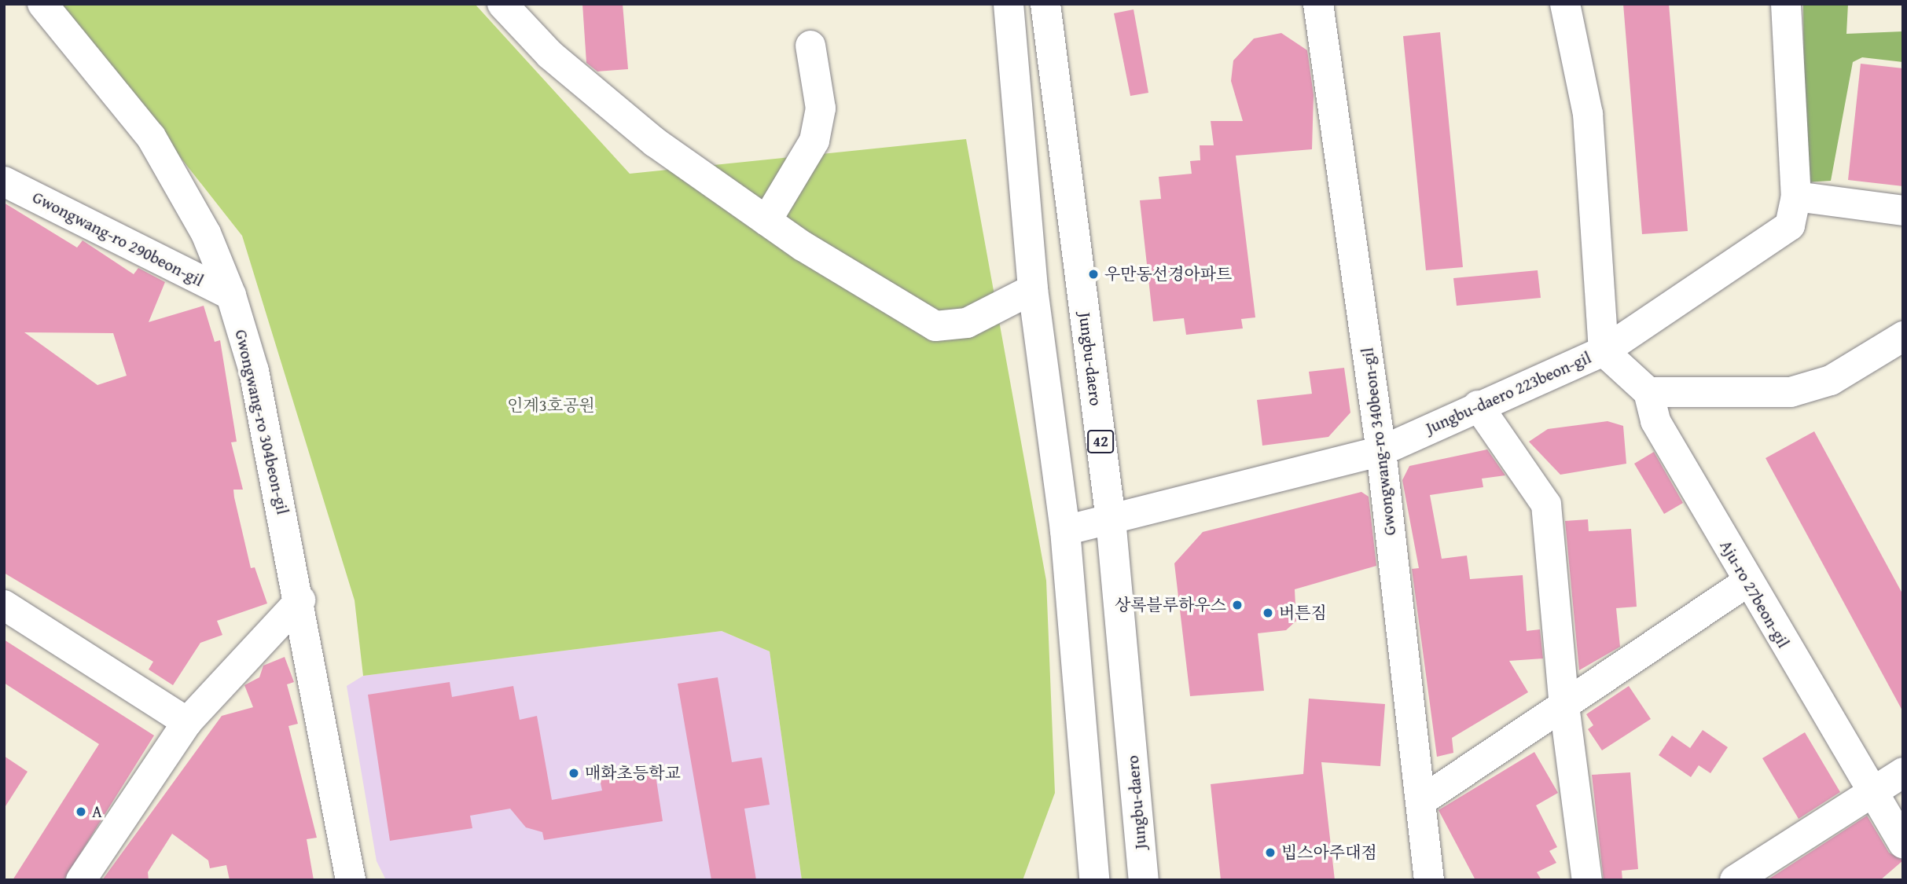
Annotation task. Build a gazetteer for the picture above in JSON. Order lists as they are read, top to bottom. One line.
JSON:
{"streets":{"street":["Gwongwang-ro 290beon-gil","Jungbu-daero","Jungbu-daero 223beon-gil","Gwongwang-ro 304beon-gil","42","Gwongwang-ro 340beon-gil","Aju-ro 27beon-gil"]},"crossings":[["Gwongwang-ro 290beon-gil","Gwongwang-ro 304beon-gil"],["Jungbu-daero","Jungbu-daero 223beon-gil"],["Jungbu-daero 223beon-gil","Gwongwang-ro 340beon-gil"]],"parks":["인계3호공원"],"places":["우만동선경아파트","상록블루하우스","버튼짐","매화초등학교","A","빕스아주대점"]}
